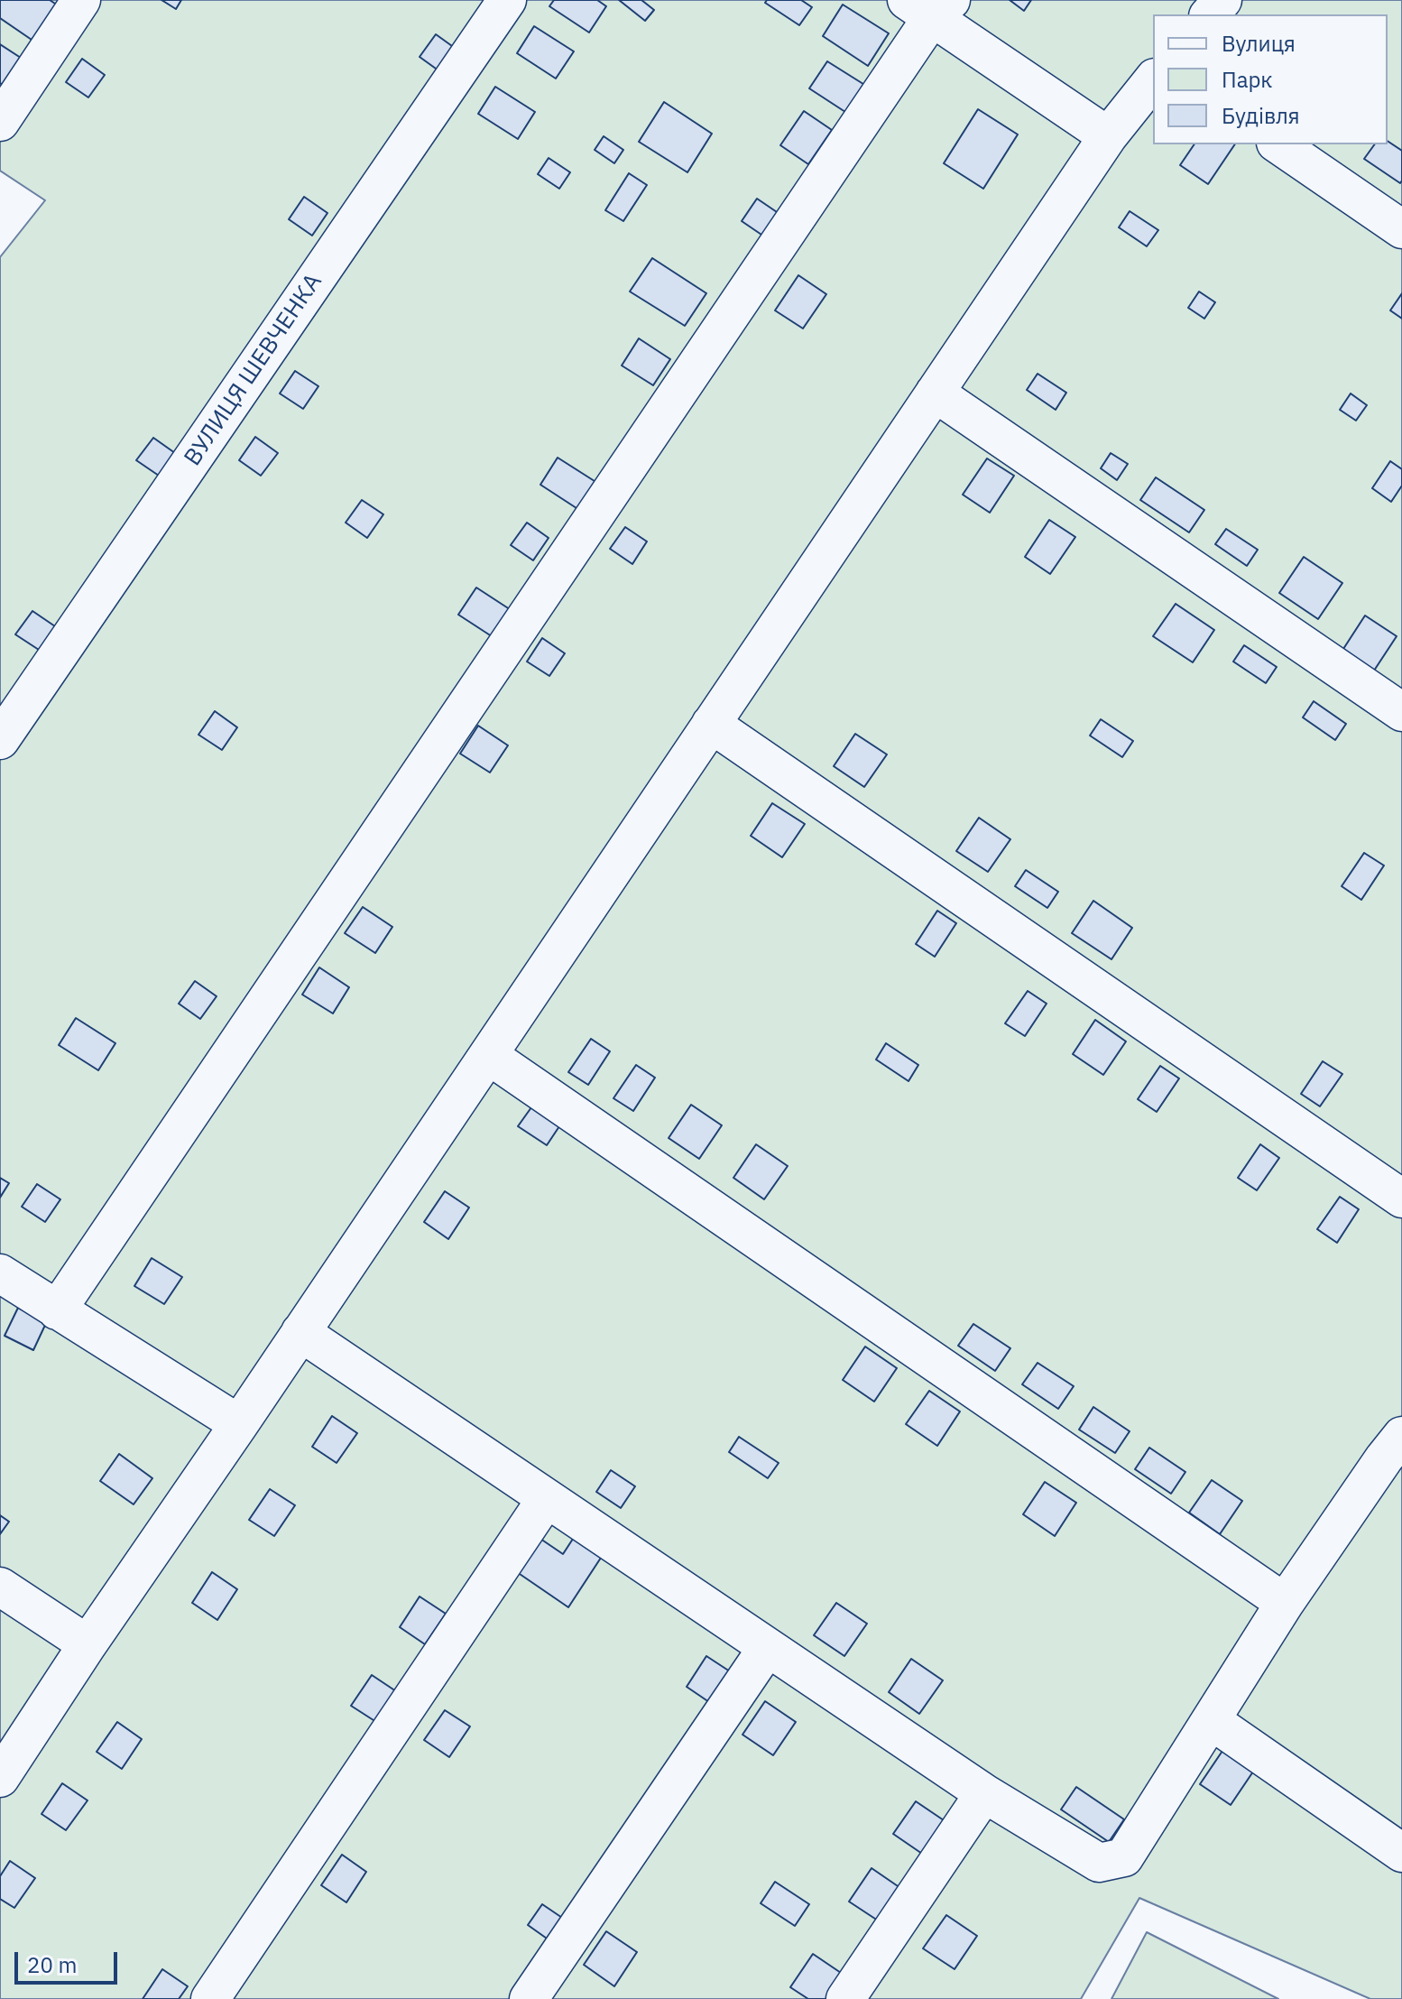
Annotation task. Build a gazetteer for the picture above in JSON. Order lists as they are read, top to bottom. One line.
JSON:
{"streets":{"street":["ВУЛИЦЯ ШЕВЧЕНКА"]},"legend":["Вулиця","Парк","Будівля"],"scale_bar":"20 m"}
